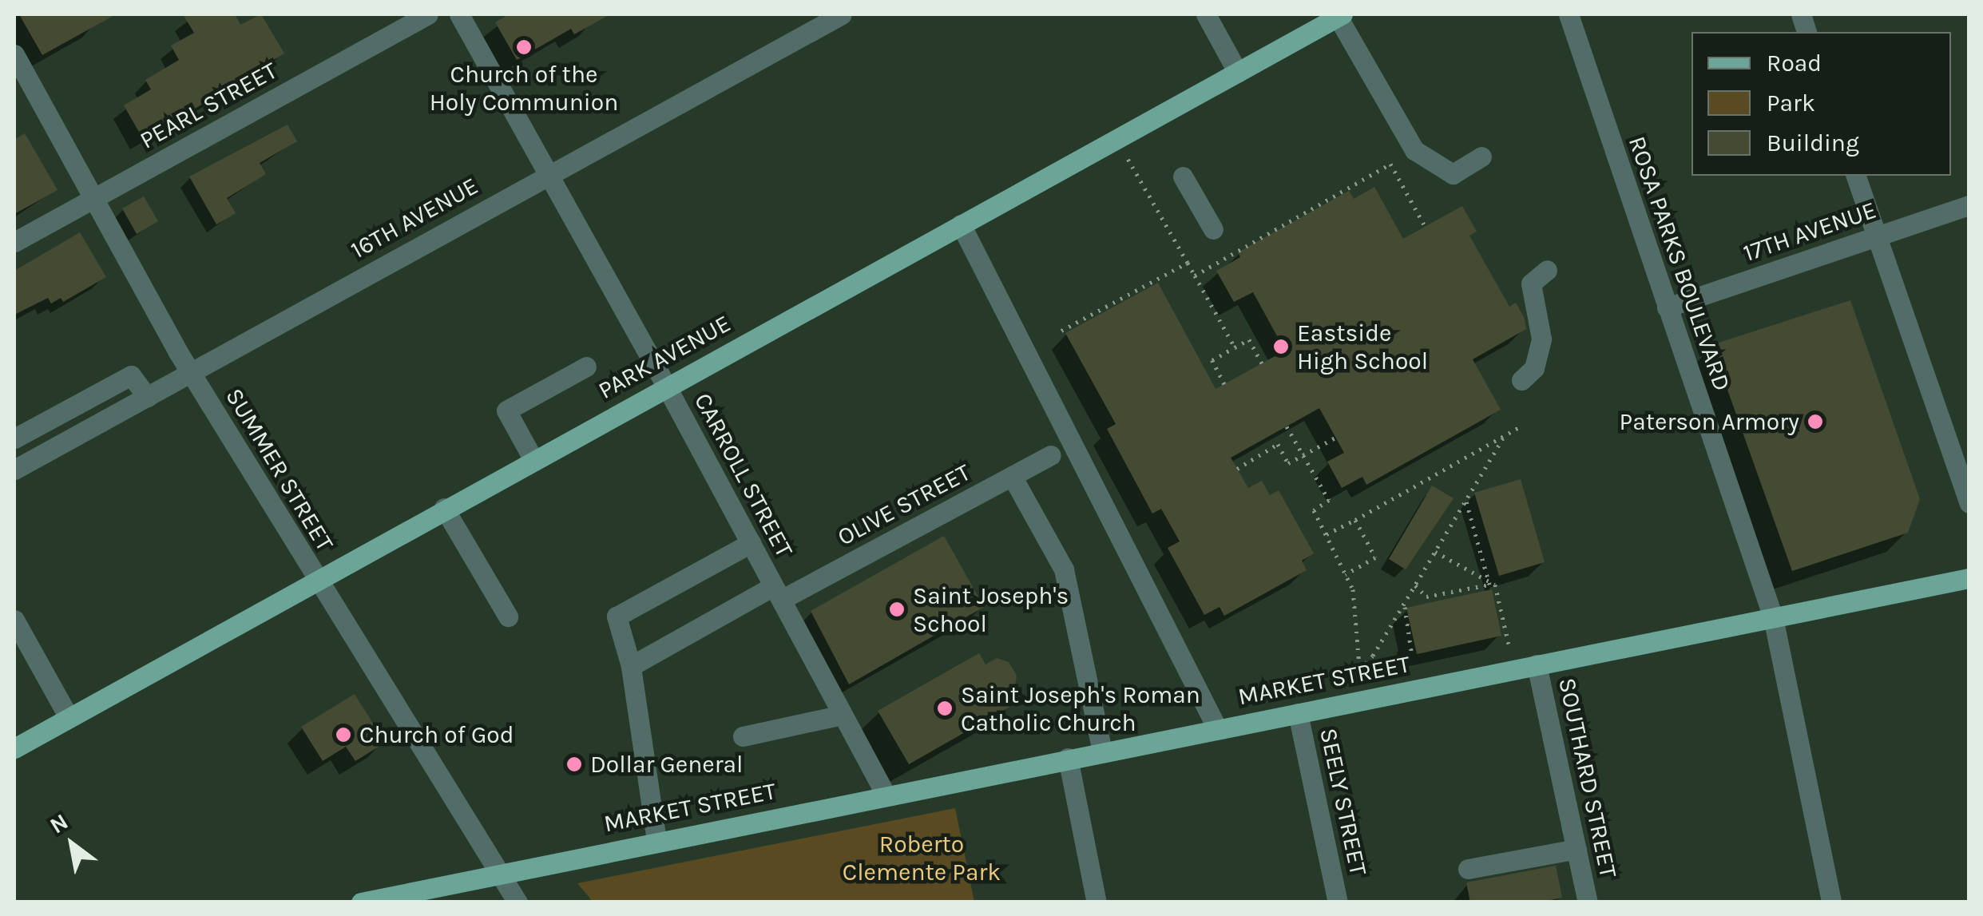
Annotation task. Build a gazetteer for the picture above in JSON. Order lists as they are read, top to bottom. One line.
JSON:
{"streets":{"main road":["PARK AVENUE","MARKET STREET"],"street":["PEARL STREET","16TH AVENUE","17TH AVENUE","ROSA PARKS BOULEVARD","SUMMER STREET","CARROLL STREET","OLIVE STREET","SOUTHARD STREET","SEELY STREET"]},"crossings":[["PEARL STREET","SUMMER STREET"],["16TH AVENUE","SUMMER STREET"],["16TH AVENUE","CARROLL STREET"],["17TH AVENUE","ROSA PARKS BOULEVARD"],["ROSA PARKS BOULEVARD","MARKET STREET"],["PARK AVENUE","SUMMER STREET"],["PARK AVENUE","CARROLL STREET"],["SUMMER STREET","MARKET STREET"],["CARROLL STREET","OLIVE STREET"],["CARROLL STREET","MARKET STREET"],["MARKET STREET","SOUTHARD STREET"],["MARKET STREET","SEELY STREET"]],"parks":["Roberto Clemente Park"],"places":["Church of the Holy Communion","Eastside High School","Paterson Armory","Saint Joseph's School","Saint Joseph's Roman Catholic Church","Church of God","Dollar General"],"legend":["Road","Park","Building"],"north":"top left"}
